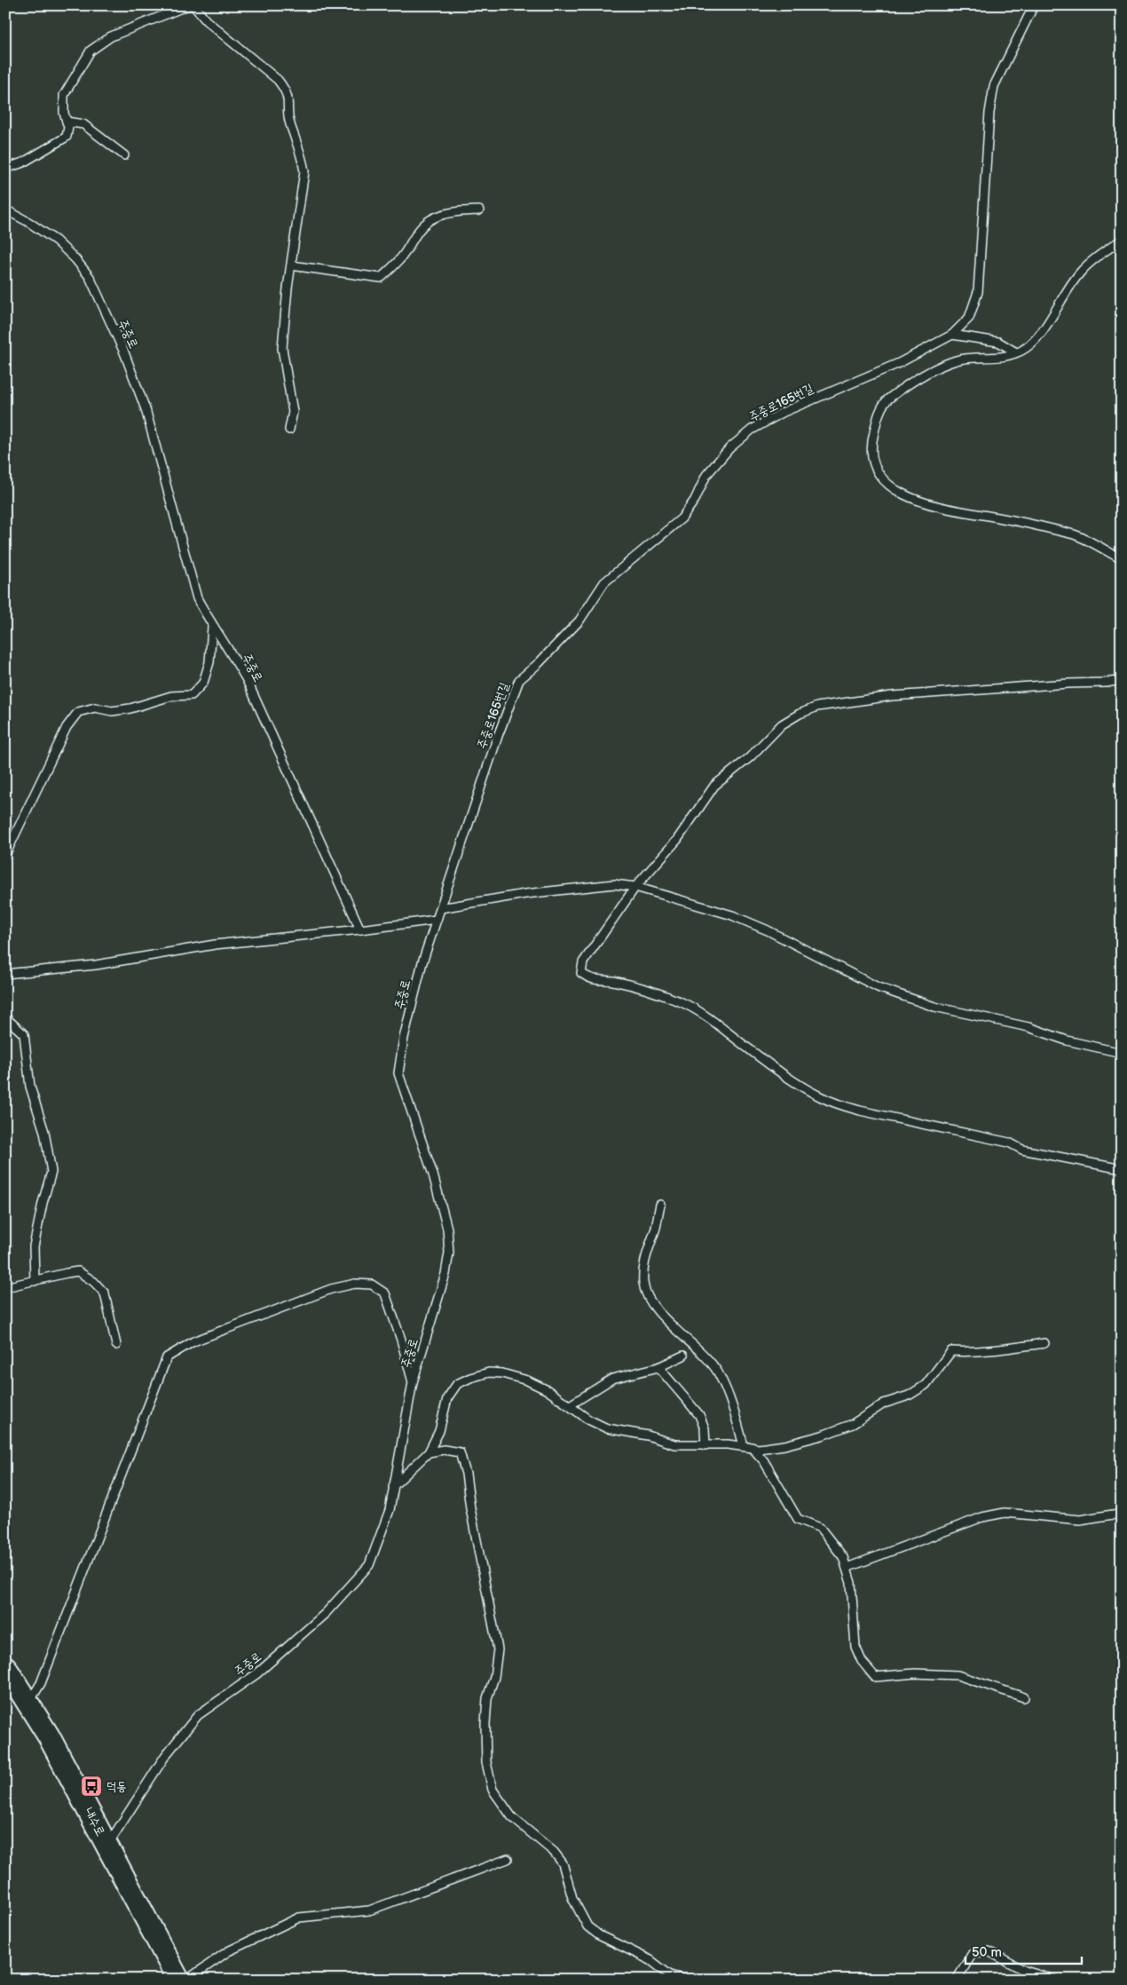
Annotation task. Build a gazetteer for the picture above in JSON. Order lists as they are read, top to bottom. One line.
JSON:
{"streets":{"street":["내수로"],"lane":["주중로","주중로165번길"]},"crossings":[["주중로","주중로165번길"],["주중로","내수로"]],"places":{"bus stop":["덕동"]},"scale_bar":"50 m"}
